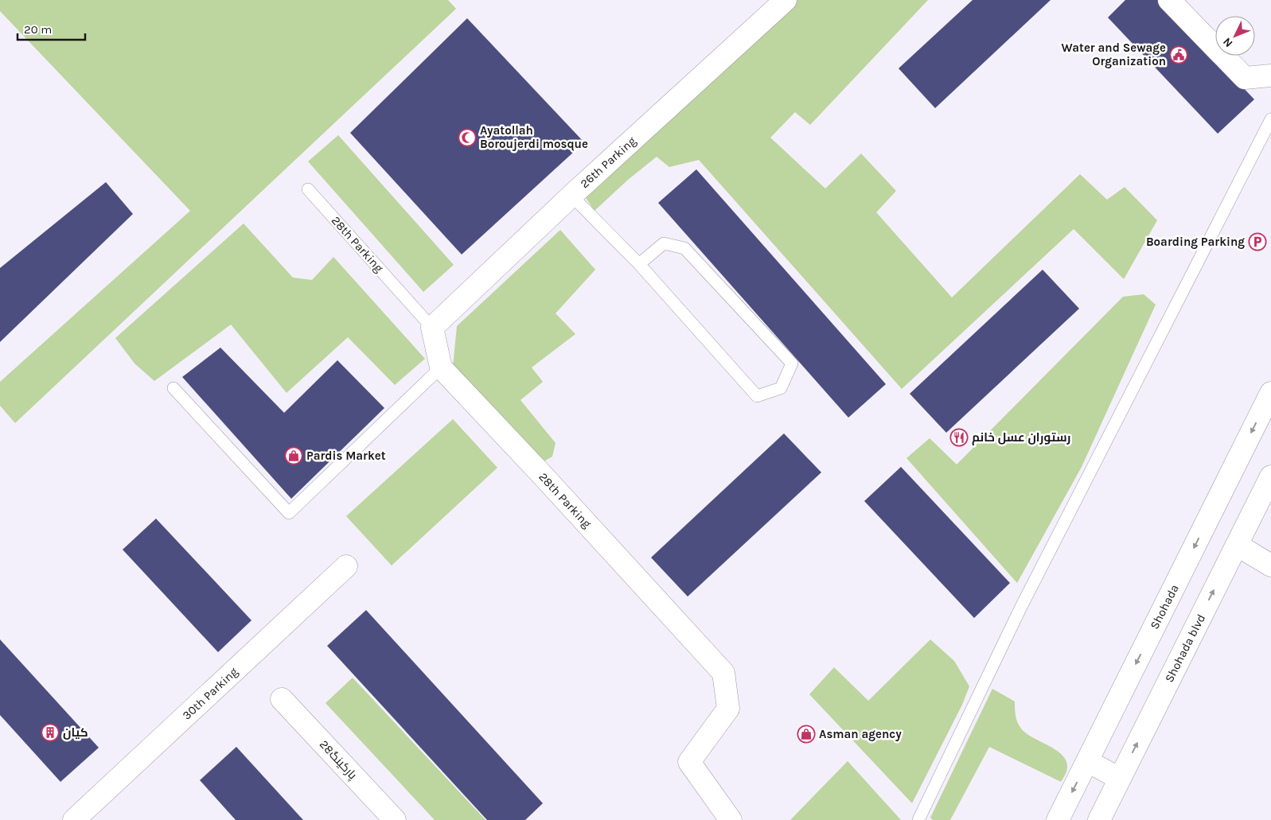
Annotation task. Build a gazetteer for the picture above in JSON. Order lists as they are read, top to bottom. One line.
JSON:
{"streets":{"street":["26th Parking","28th Parking","Shohada","Shohada blvd","30th Parking","پارکینگ28"]},"crossings":[["26th Parking","28th Parking"]],"one_way":["Shohada","Shohada blvd"],"places":{"public building":["Water and Sewage Organization"],"mosque":["Ayatollah Boroujerdi mosque"],"parking":["Boarding Parking"],"restaurant":["رستوران عسل خانم"],"shop":["Pardis Market","Asman agency"],"building":["کیان"]},"scale_bar":"20 m","north":"bottom left"}
